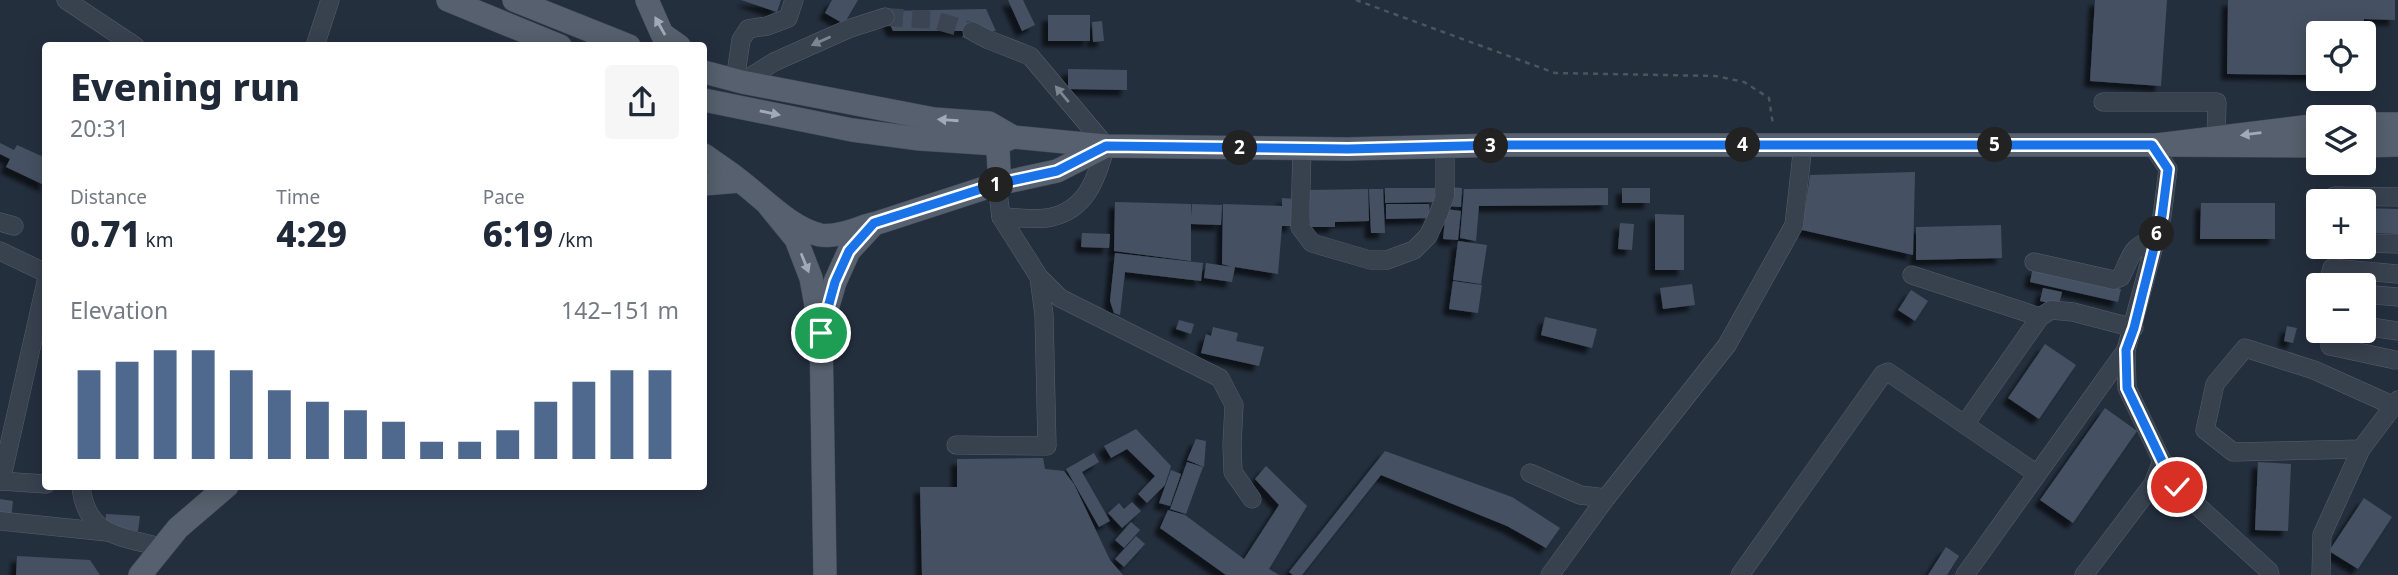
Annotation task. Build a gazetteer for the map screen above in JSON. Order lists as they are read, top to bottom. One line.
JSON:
{"page":{"map_buttons":["+","−"],"heading":["Evening run","20:31"],"pins":["4","5","3","2","1","6"],"stats":[["Distance","0.71 km"],["Time","4:29"],["Pace","6:19 /km"]],"chart":["Elevation","142–151 m"]}}
